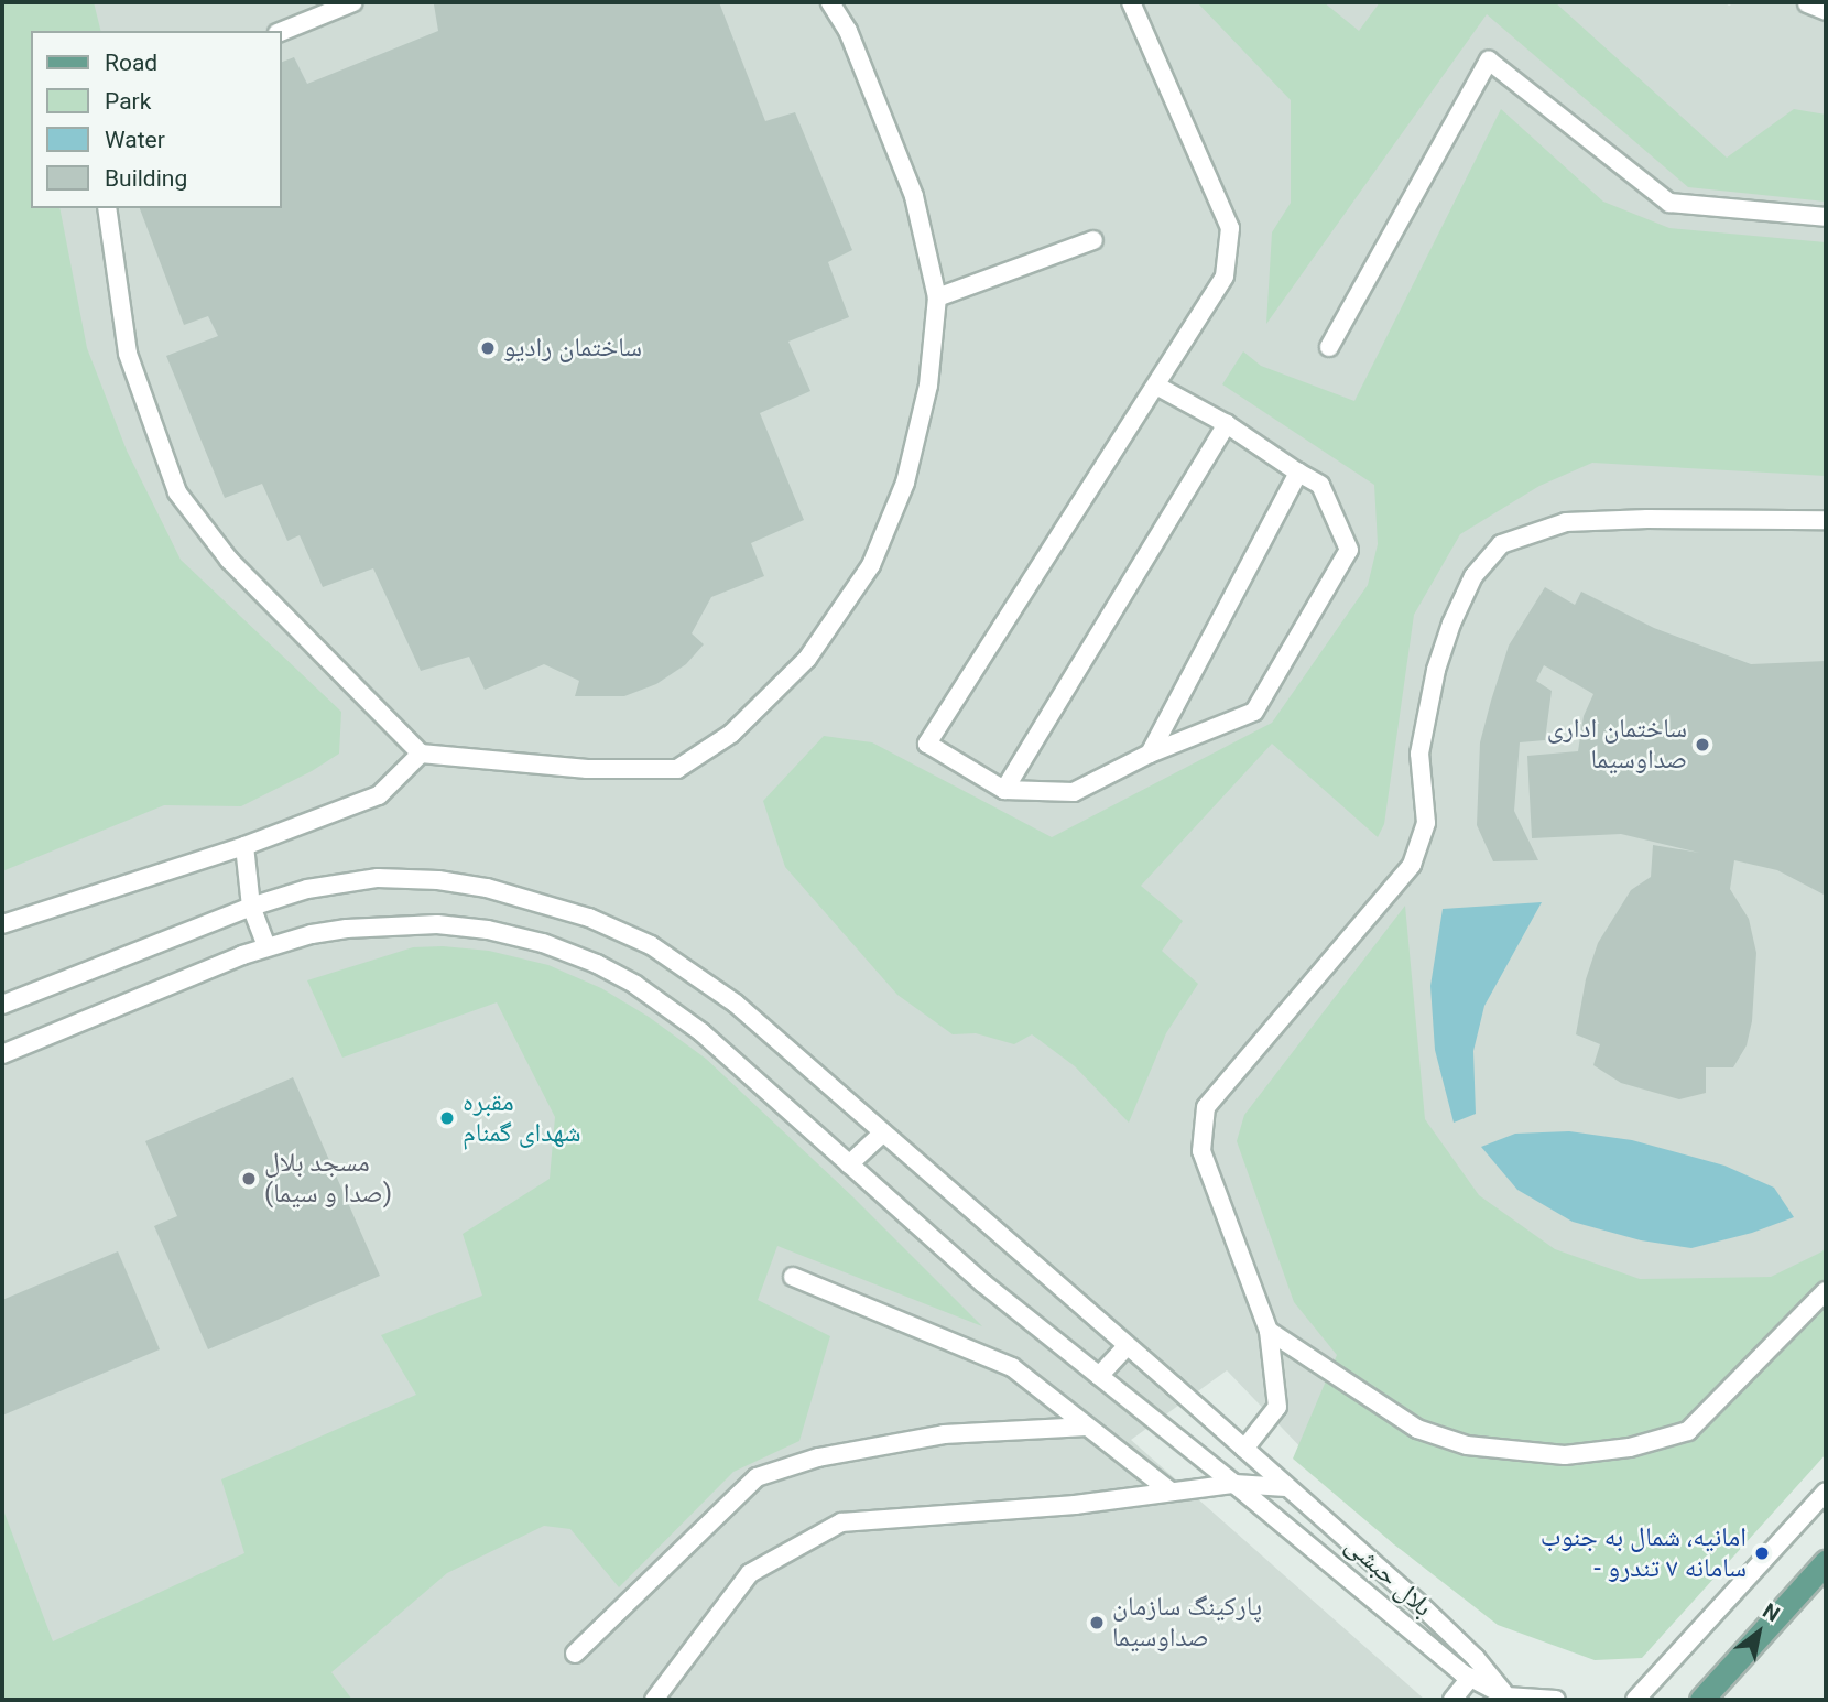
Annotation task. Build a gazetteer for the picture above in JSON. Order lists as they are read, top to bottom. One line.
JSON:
{"streets":{"lane":["بلال حبشی"]},"places":["ساختمان رادیو","ساختمان اداری صداوسیما","مقبره شهدای گمنام","مسجد بلال (صدا و سیما)","امانیه، شمال به جنوب - سامانه ۷ تندرو","پارکینگ سازمان صداوسیما"],"legend":["Road","Park","Water","Building"],"north":"top right"}
